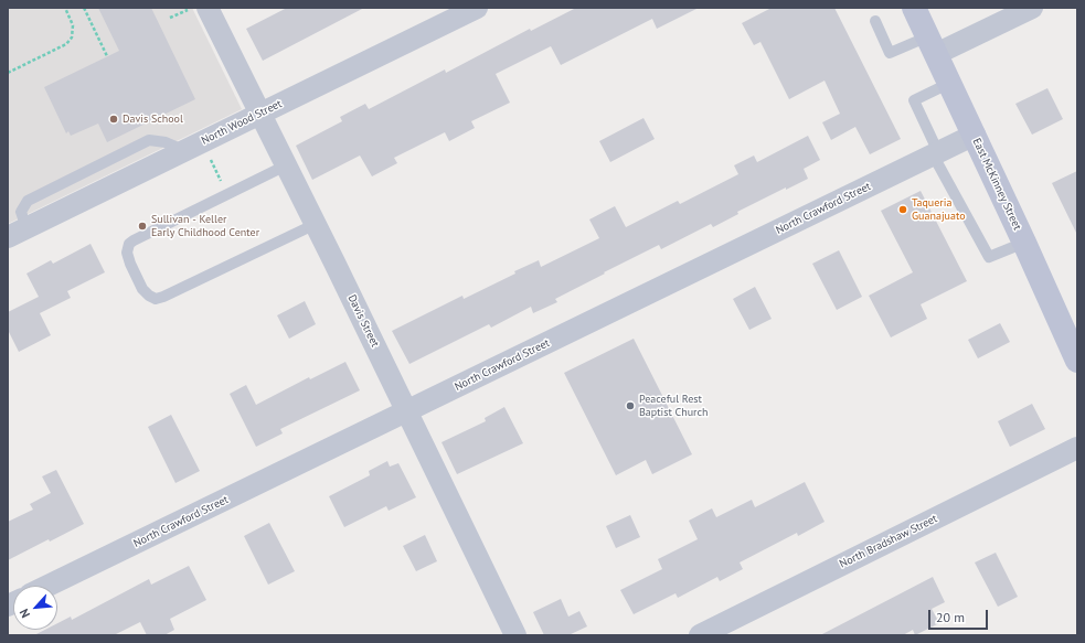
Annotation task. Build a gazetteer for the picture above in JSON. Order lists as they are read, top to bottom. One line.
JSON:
{"streets":{"main road":["East McKinney Street"],"street":["North Wood Street","North Crawford Street","Davis Street","North Bradshaw Street"]},"crossings":[["North Wood Street","Davis Street"],["East McKinney Street","North Crawford Street"],["North Crawford Street","Davis Street"]],"places":["Davis School","Taqueria Guanajuato","Sullivan - Keller Early Childhood Center","Peaceful Rest Baptist Church"],"scale_bar":"20 m","north":"bottom left"}
